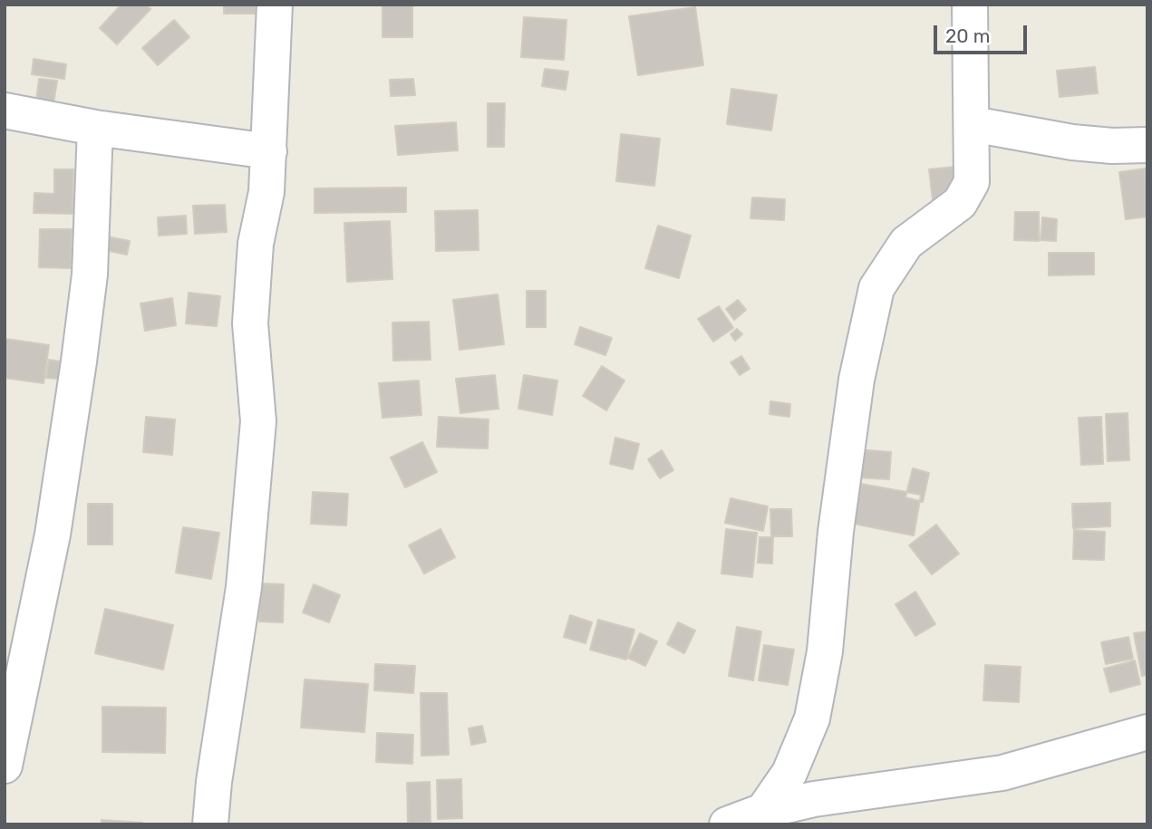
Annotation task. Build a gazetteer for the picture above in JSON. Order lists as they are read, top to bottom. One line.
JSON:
{"scale_bar":"20 m"}
